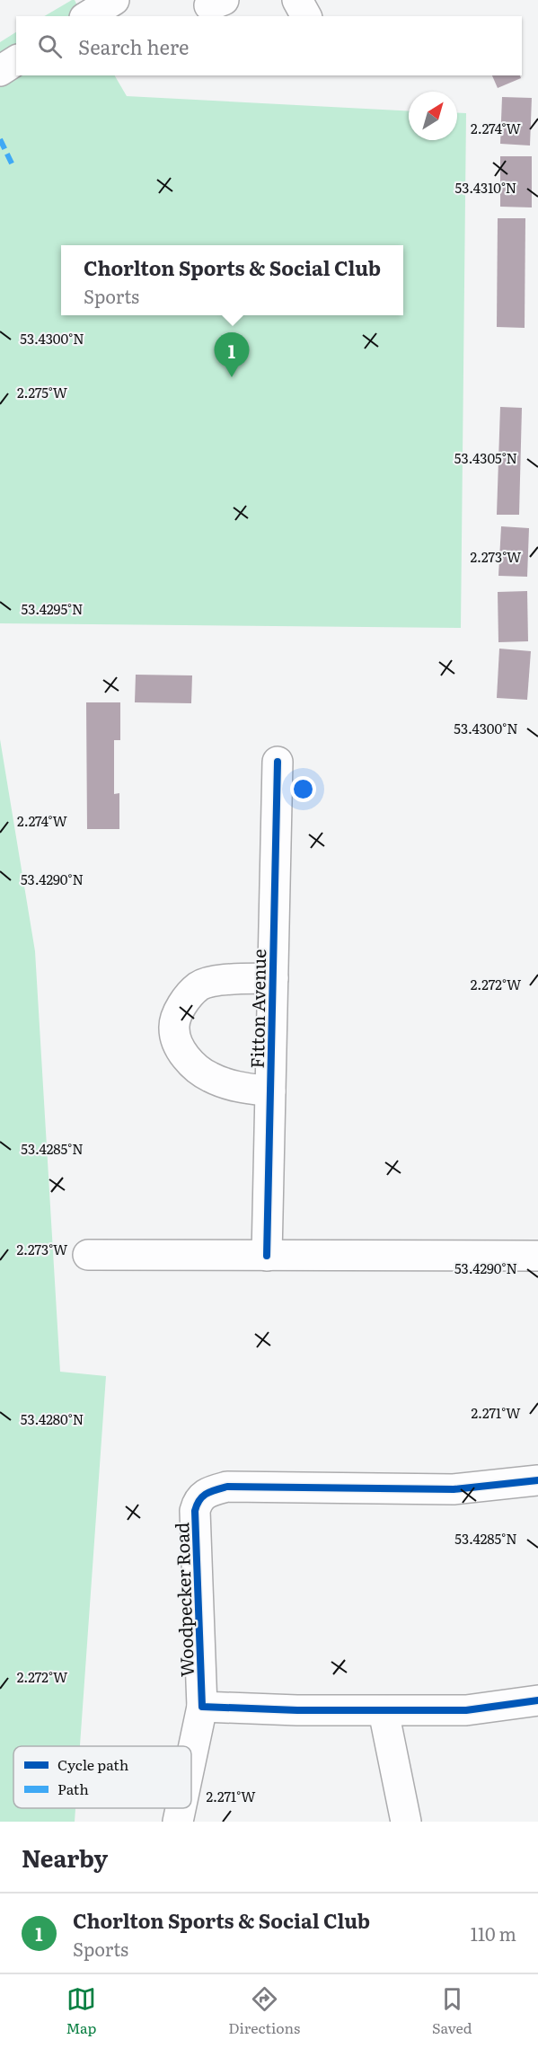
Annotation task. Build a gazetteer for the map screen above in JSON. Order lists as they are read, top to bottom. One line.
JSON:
{"streets":{"street":["Fitton Avenue","Woodpecker Road"]},"legend":["Cycle path","Path"],"north":"top right","page":{"search":"Search here","popup":["Chorlton Sports & Social Club","Sports"],"pins":"1","heading":"Nearby","list":[{"mark":"1","name":"Chorlton Sports & Social Club","note":"Sports","value":"110 m"}],"nav":["Map","Directions","Saved"]},"coordinates":["2.274°W","53.4310°N","53.4300°N","2.275°W","53.4305°N","2.273°W","53.4295°N","53.4290°N","2.272°W","53.4285°N","2.271°W","53.4280°N"]}
